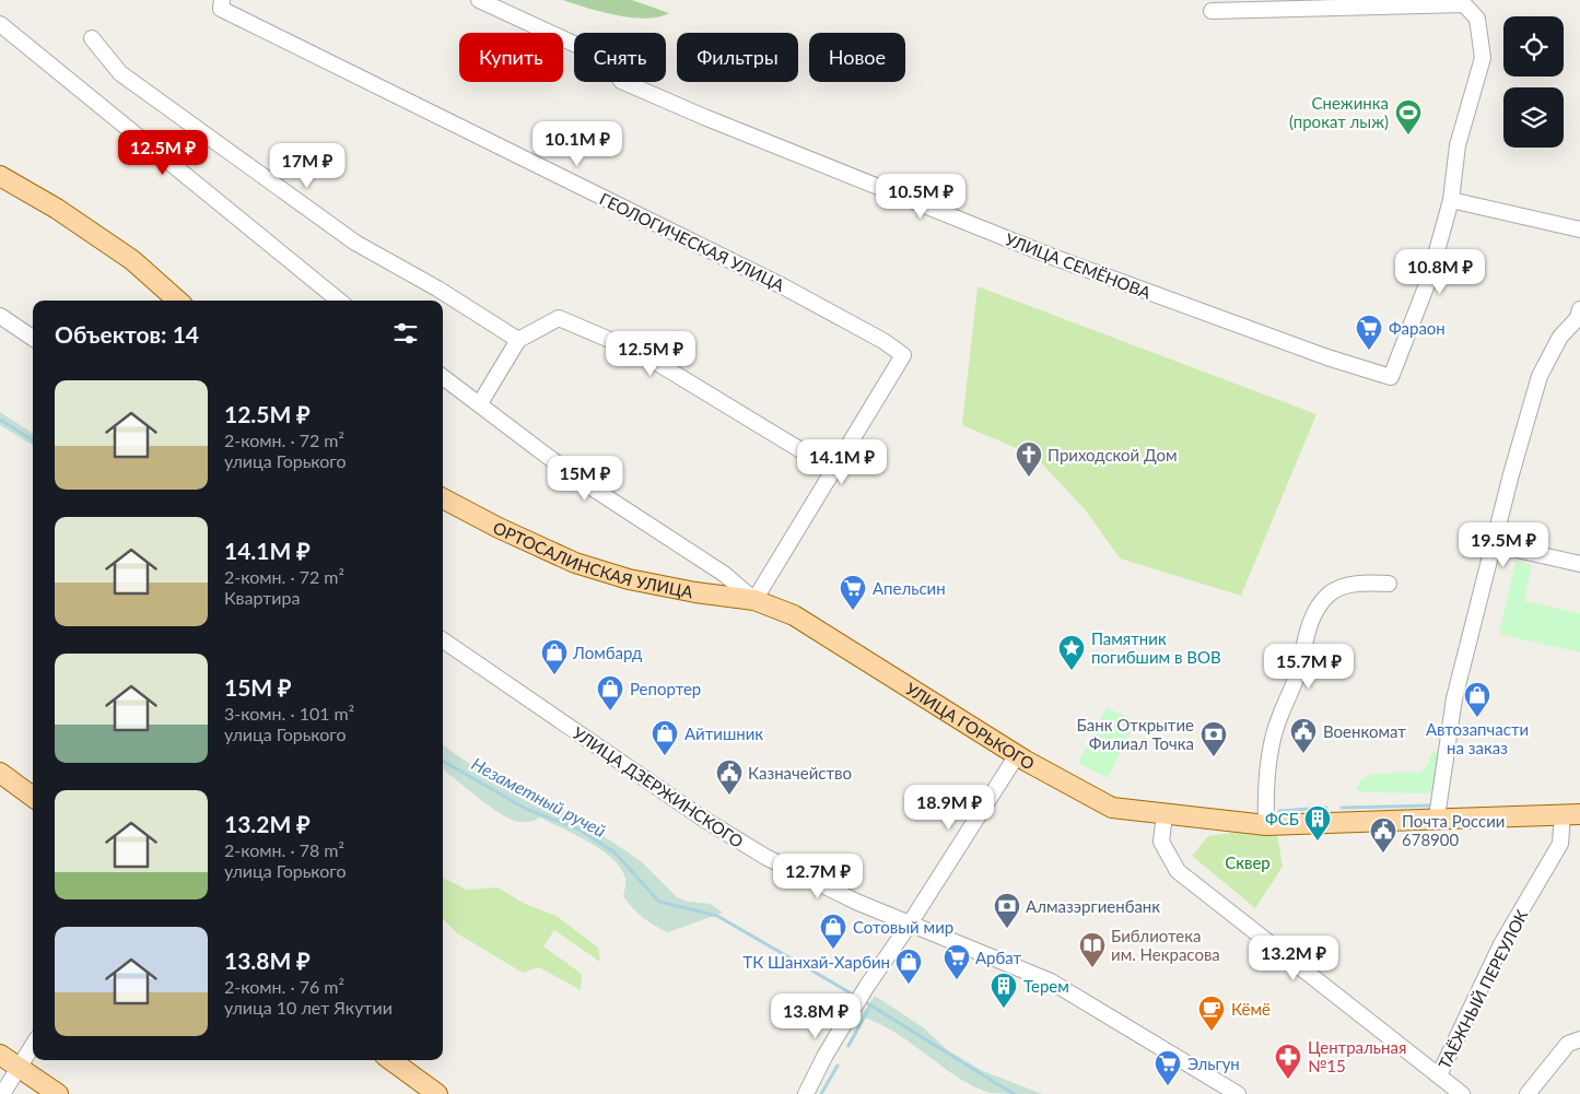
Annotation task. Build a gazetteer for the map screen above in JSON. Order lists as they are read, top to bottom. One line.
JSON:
{"streets":{"main road":["ОРТОСАЛИНСКАЯ УЛИЦА","УЛИЦА ГОРЬКОГО"],"street":["ГЕОЛОГИЧЕСКАЯ УЛИЦА","УЛИЦА СЕМЁНОВА","УЛИЦА ДЗЕРЖИНСКОГО","ТАЁЖНЫЙ ПЕРЕУЛОК"]},"crossings":[["ОРТОСАЛИНСКАЯ УЛИЦА","УЛИЦА ГОРЬКОГО"],["УЛИЦА ГОРЬКОГО","ТАЁЖНЫЙ ПЕРЕУЛОК"]],"water":["Незаметный ручей"],"parks":["Сквер"],"places":{"sports":["Снежинка (прокат лыж)"],"supermarket":["Фараон","Апельсин","Арбат","Эльгун"],"church":["Приходской Дом"],"place":["Памятник погибшим в ВОВ"],"shop":["Ломбард","Репортер","Автозапчасти на заказ","Айтишник","Сотовый мир","ТК Шанхай-Харбин"],"public building":["Военкомат","Казначейство","Почта России 678900"],"bank":["Банк Открытие Филиал Точка","Алмазэргиенбанк"],"building":["ФСБ","Терем"],"library":["Библиотека им. Некрасова"],"cafe":["Кёмё"],"pharmacy":["Центральная №15"]},"page":{"chip":["Купить","Снять","Фильтры","Новое"],"price":["10.1M ₽","12.5M ₽","17M ₽","10.5M ₽","10.8M ₽","12.5M ₽","14.1M ₽","15M ₽","19.5M ₽","15.7M ₽","18.9M ₽","12.7M ₽","13.2M ₽","13.8M ₽"],"heading":"Объектов: 14","list":[{"name":"12.5M ₽","note":"2-комн. · 72 m² · улица Горького"},{"name":"14.1M ₽","note":"2-комн. · 72 m² · Квартира"},{"name":"15M ₽","note":"3-комн. · 101 m² · улица Горького"},{"name":"13.2M ₽","note":"2-комн. · 78 m² · улица Горького"},{"name":"13.8M ₽","note":"2-комн. · 76 m² · улица 10 лет Якутии"}]}}
